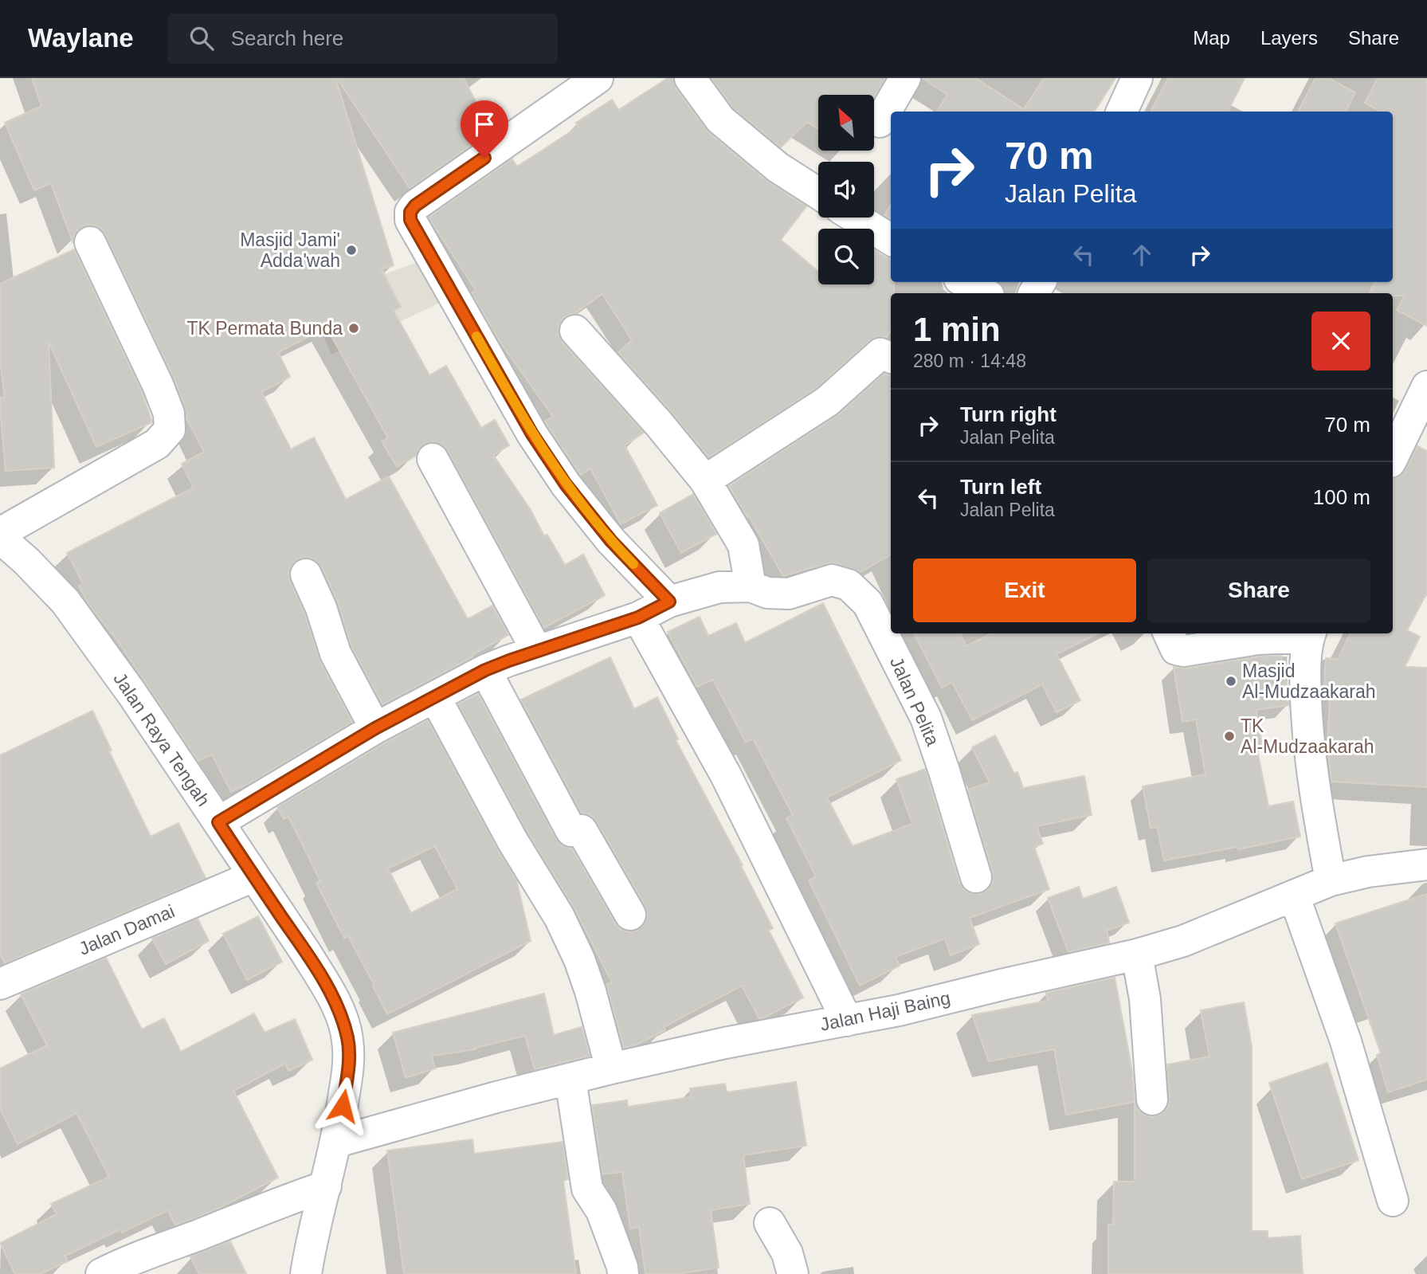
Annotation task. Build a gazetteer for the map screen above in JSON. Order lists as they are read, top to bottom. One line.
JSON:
{"streets":{"street":["Jalan Pelita","Jalan Raya Tengah","Jalan Damai","Jalan Haji Baing"]},"crossings":[["Jalan Pelita","Jalan Raya Tengah"],["Jalan Raya Tengah","Jalan Damai"],["Jalan Raya Tengah","Jalan Haji Baing"]],"places":["Masjid Jami' Adda'wah","TK Permata Bunda","Masjid Al-Mudzaakarah","TK Al-Mudzaakarah"],"north":"top left","page":{"header":"Waylane","search":"Search here","nav":["Map","Layers","Share"],"turn":["70 m","Jalan Pelita"],"heading":["1 min","280 m · 14:48"],"list":[{"name":"Turn right","note":"Jalan Pelita","value":"70 m"},{"name":"Turn left","note":"Jalan Pelita","value":"100 m"}],"buttons":["Exit","Share"]}}
